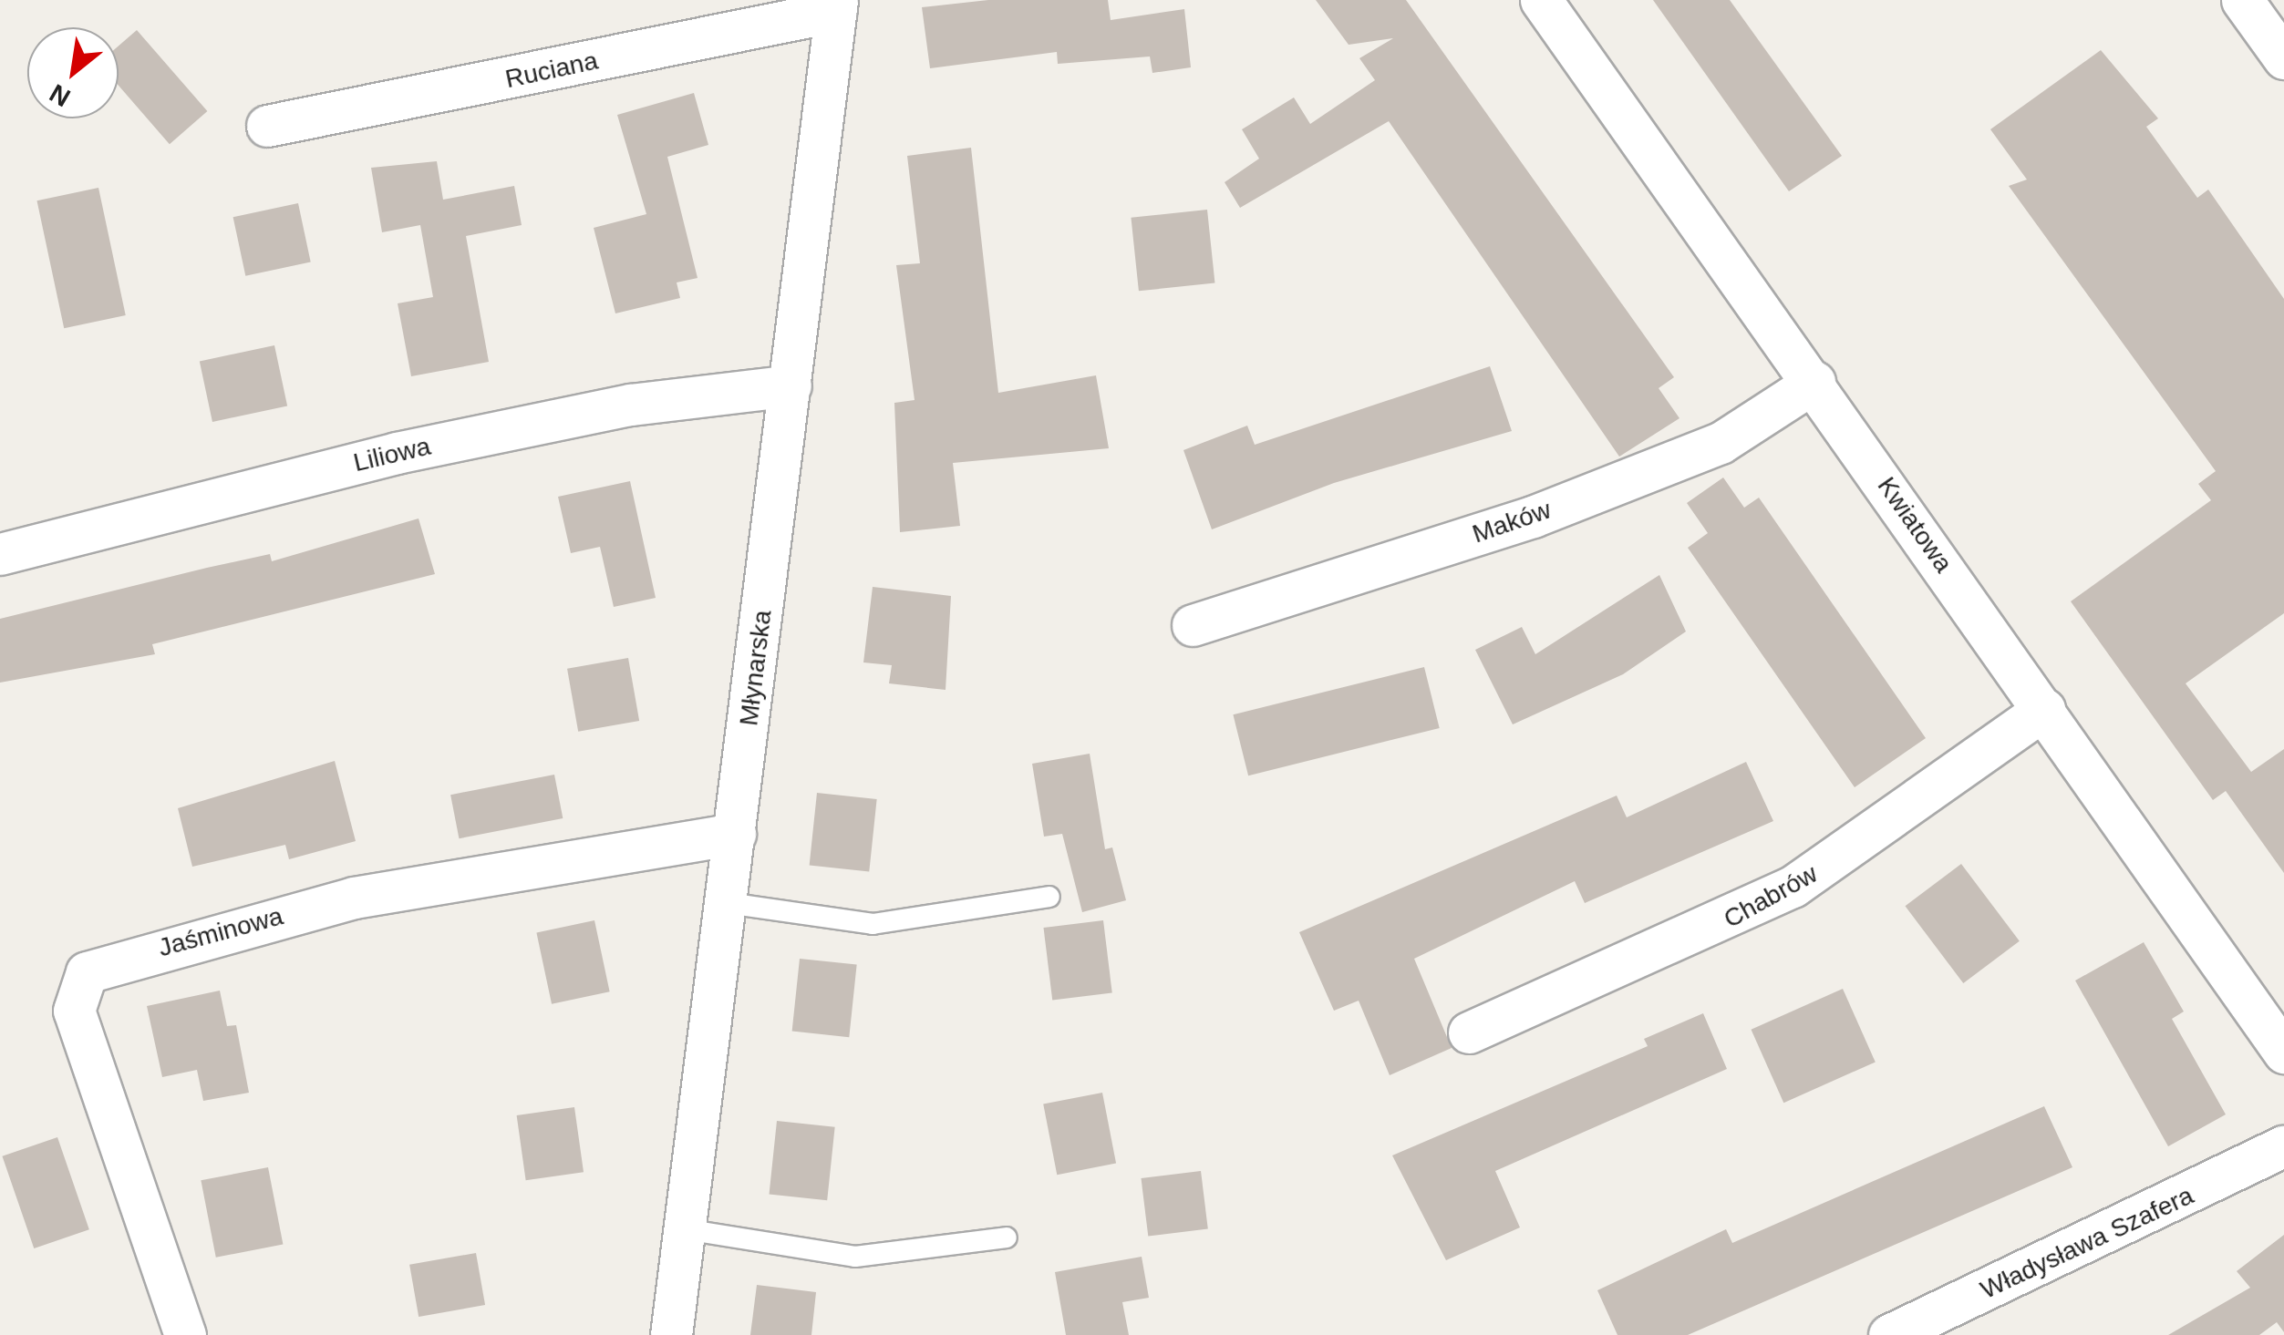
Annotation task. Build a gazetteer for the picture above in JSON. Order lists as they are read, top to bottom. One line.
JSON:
{"streets":{"street":["Ruciana","Liliowa","Maków","Kwiatowa","Młynarska","Chabrów","Jaśminowa","Władysława Szafera"]},"crossings":[["Ruciana","Młynarska"],["Liliowa","Młynarska"],["Maków","Kwiatowa"],["Kwiatowa","Chabrów"],["Młynarska","Jaśminowa"]],"north":"bottom left"}
